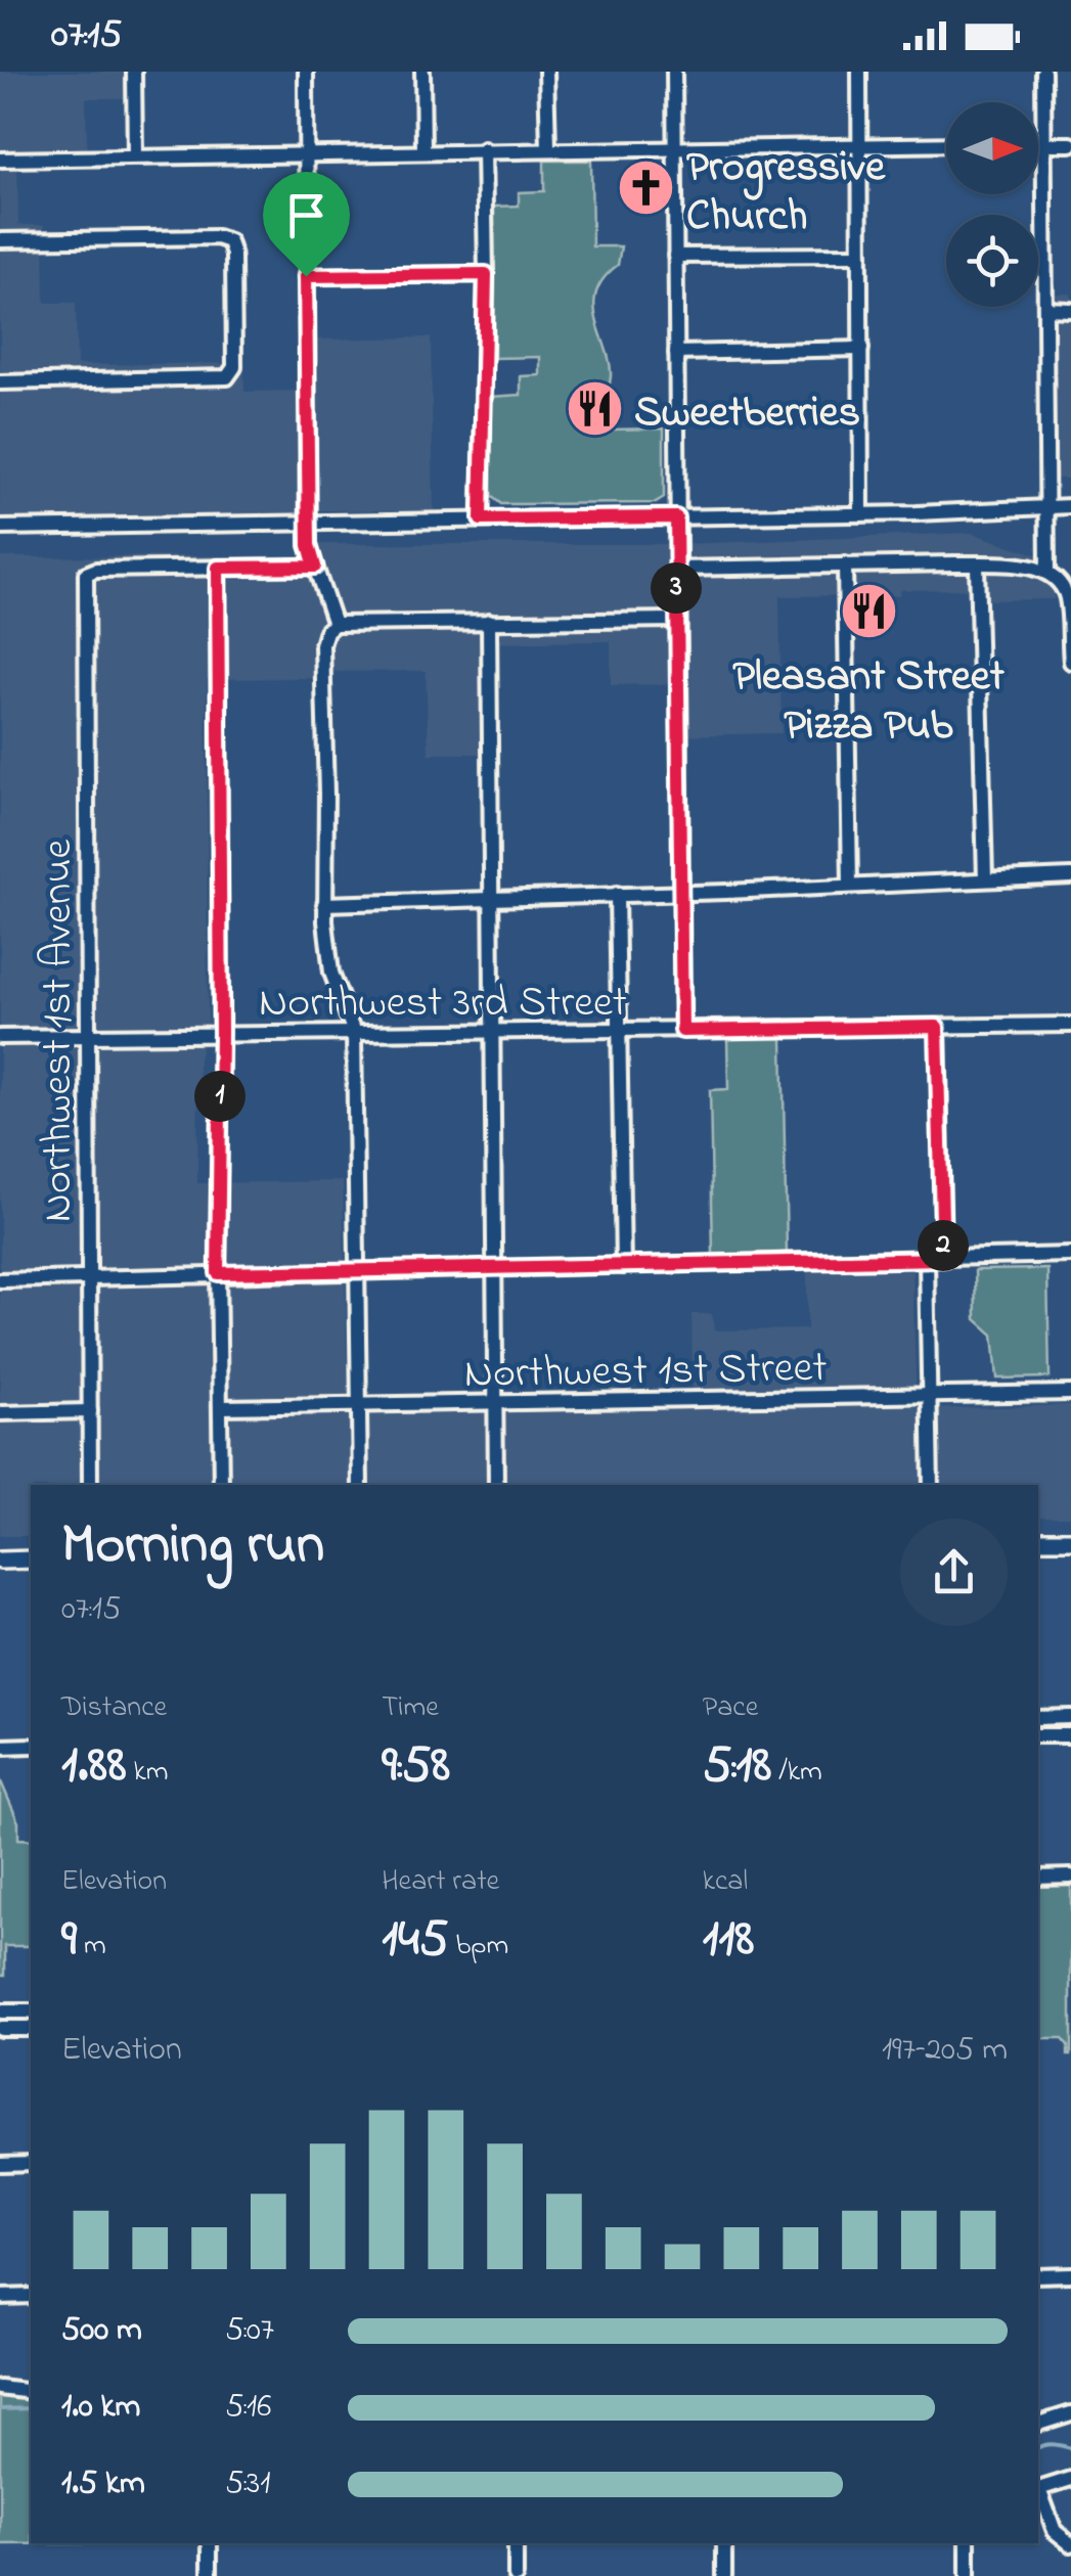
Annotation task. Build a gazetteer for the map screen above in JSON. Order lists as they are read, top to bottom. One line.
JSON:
{"streets":{"street":["Northwest 3rd Street","Northwest 1st Avenue","Northwest 1st Street"]},"crossings":[["Northwest 3rd Street","Northwest 1st Avenue"]],"places":{"church":["Progressive Church"],"restaurant":["Sweetberries","Pleasant Street Pizza Pub"]},"north":"right","page":{"status":"07:15","pins":["3","1","2"],"heading":["Morning run","07:15"],"stats":[["Distance","1.88 km"],["Time","9:58"],["Pace","5:18 /km"],["Elevation","9 m"],["Heart rate","145 bpm"],["kcal","118"]],"chart":["Elevation","197–205 m"],"list":[{"name":"500 m","note":"5:07"},{"name":"1.0 km","note":"5:16"},{"name":"1.5 km","note":"5:31"}]}}
